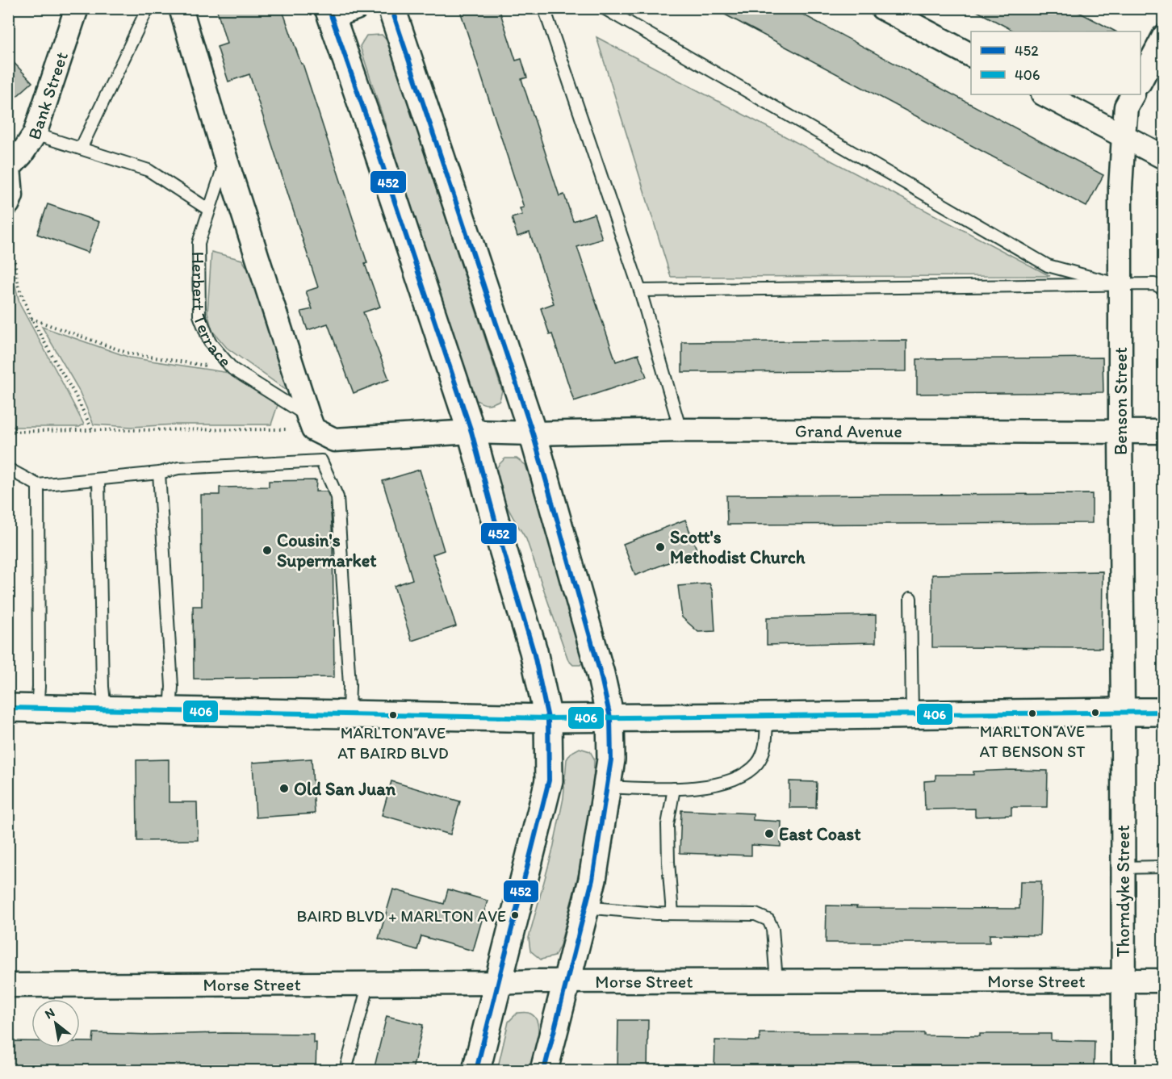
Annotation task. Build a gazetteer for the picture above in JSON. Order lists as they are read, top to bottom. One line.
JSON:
{"streets":{"street":["Bank Street","Herbert Terrace","Benson Street","Grand Avenue","Thorndyke Street","Morse Street"]},"crossings":[["Herbert Terrace","Grand Avenue"],["Benson Street","Grand Avenue"],["Benson Street","Thorndyke Street"],["Thorndyke Street","Morse Street"]],"places":["Scott's Methodist Church","Cousin's Supermarket","MARLTON AVE AT BENSON ST","MARLTON AVE AT BAIRD BLVD","Old San Juan","East Coast","BAIRD BLVD + MARLTON AVE"],"lines":["transit line 452","transit line 406"],"legend":["452","406"],"north":"top left"}
